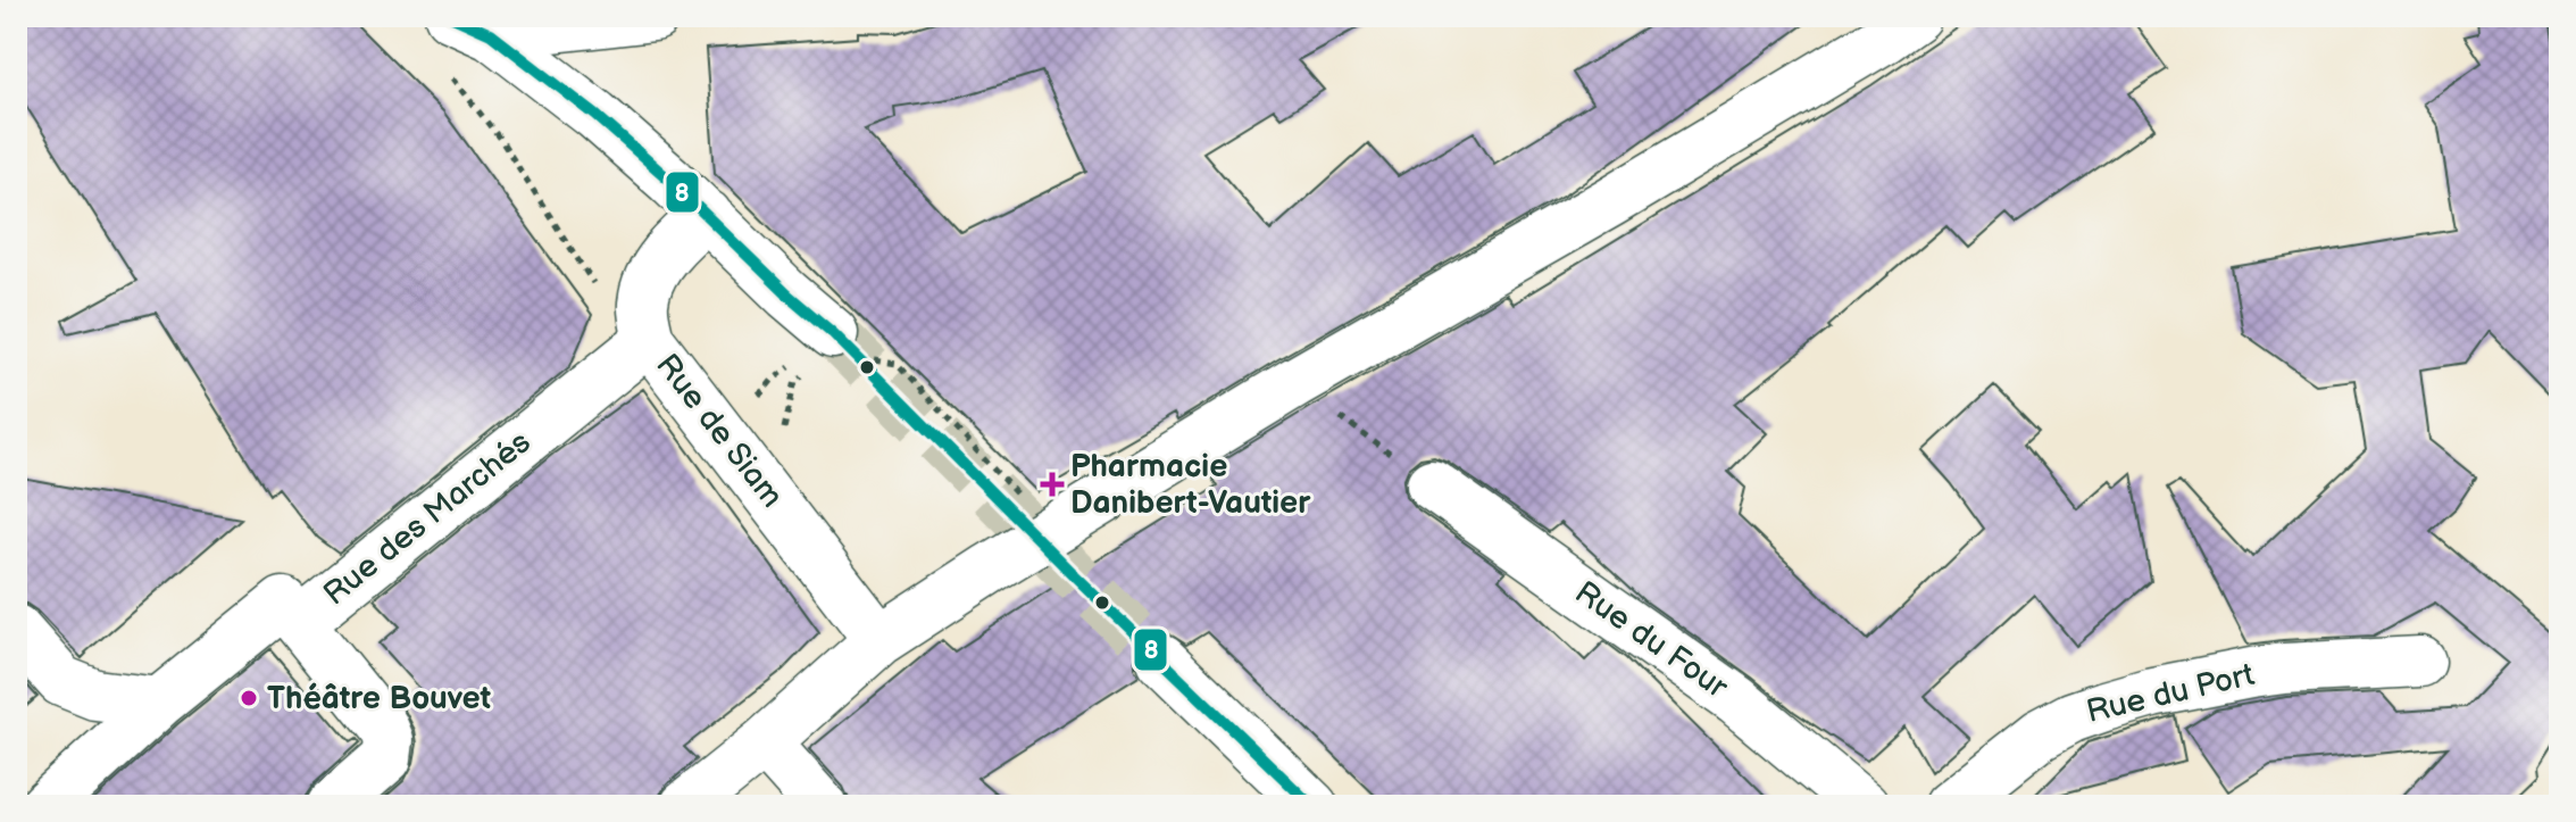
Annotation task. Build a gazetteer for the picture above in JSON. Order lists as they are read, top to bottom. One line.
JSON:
{"streets":{"street":["Rue de Siam","Rue des Marchés","Rue du Four","Rue du Port"]},"crossings":[["Rue de Siam","Rue des Marchés"]],"places":{"health":["Pharmacie Danibert-Vautier"],"other":["Théâtre Bouvet"]},"lines":["transit line 8"]}
